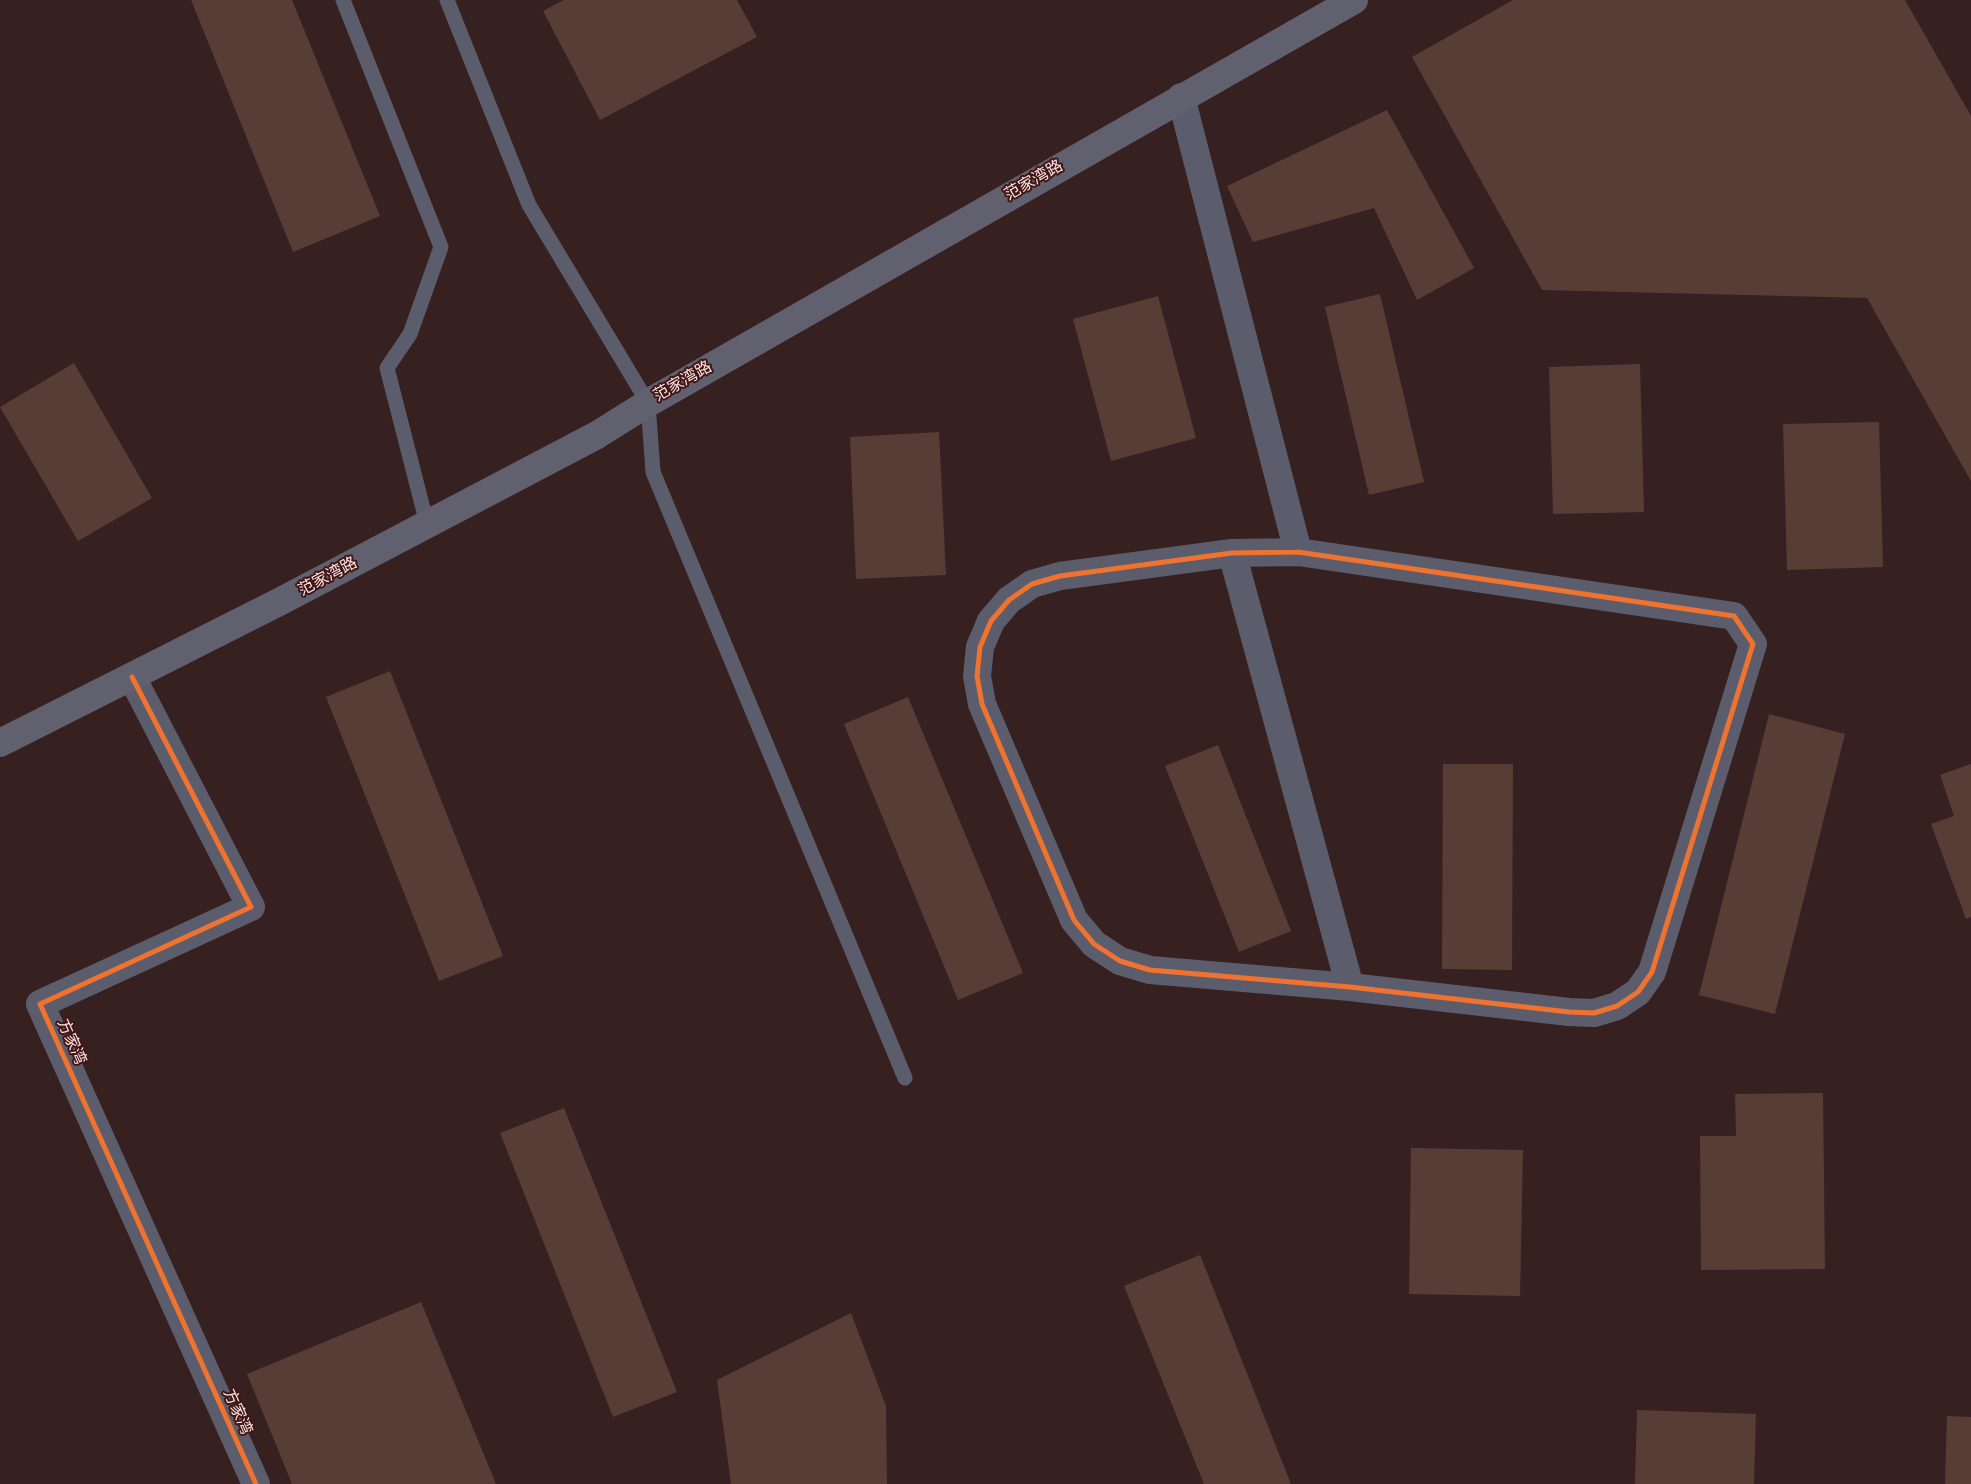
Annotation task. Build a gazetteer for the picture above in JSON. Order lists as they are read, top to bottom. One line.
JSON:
{"streets":{"main road":["范家湾路"],"street":["方家湾"]},"crossings":[["范家湾路","方家湾"]]}
